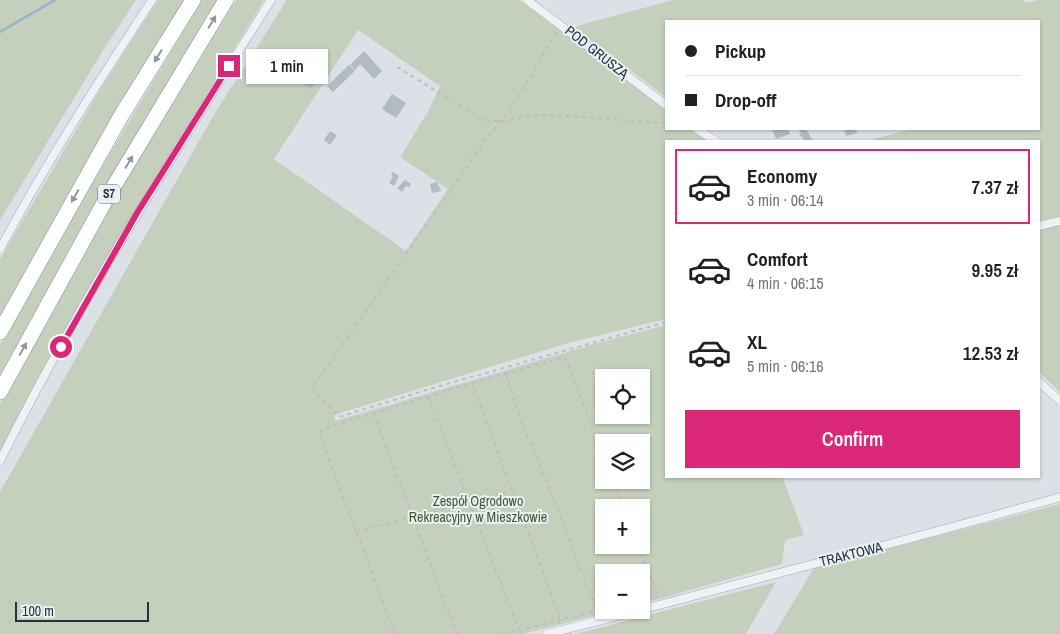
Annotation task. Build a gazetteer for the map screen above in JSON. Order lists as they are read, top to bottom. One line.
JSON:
{"streets":{"highway":["S7"],"street":["POD GRUSZĄ","TRAKTOWA"]},"parks":["Zespół Ogrodowo Rekreacyjny w Mieszkowie"],"scale_bar":"100 m","page":{"banner":["Pickup","Drop-off"],"bubble":"1 min","list":[{"name":"Economy","note":"3 min · 06:14","value":"7.37 zł"},{"name":"Comfort","note":"4 min · 06:15","value":"9.95 zł"},{"name":"XL","note":"5 min · 06:16","value":"12.53 zł"}],"map_buttons":["+","−"],"buttons":"Confirm","scale":"100 m"}}
